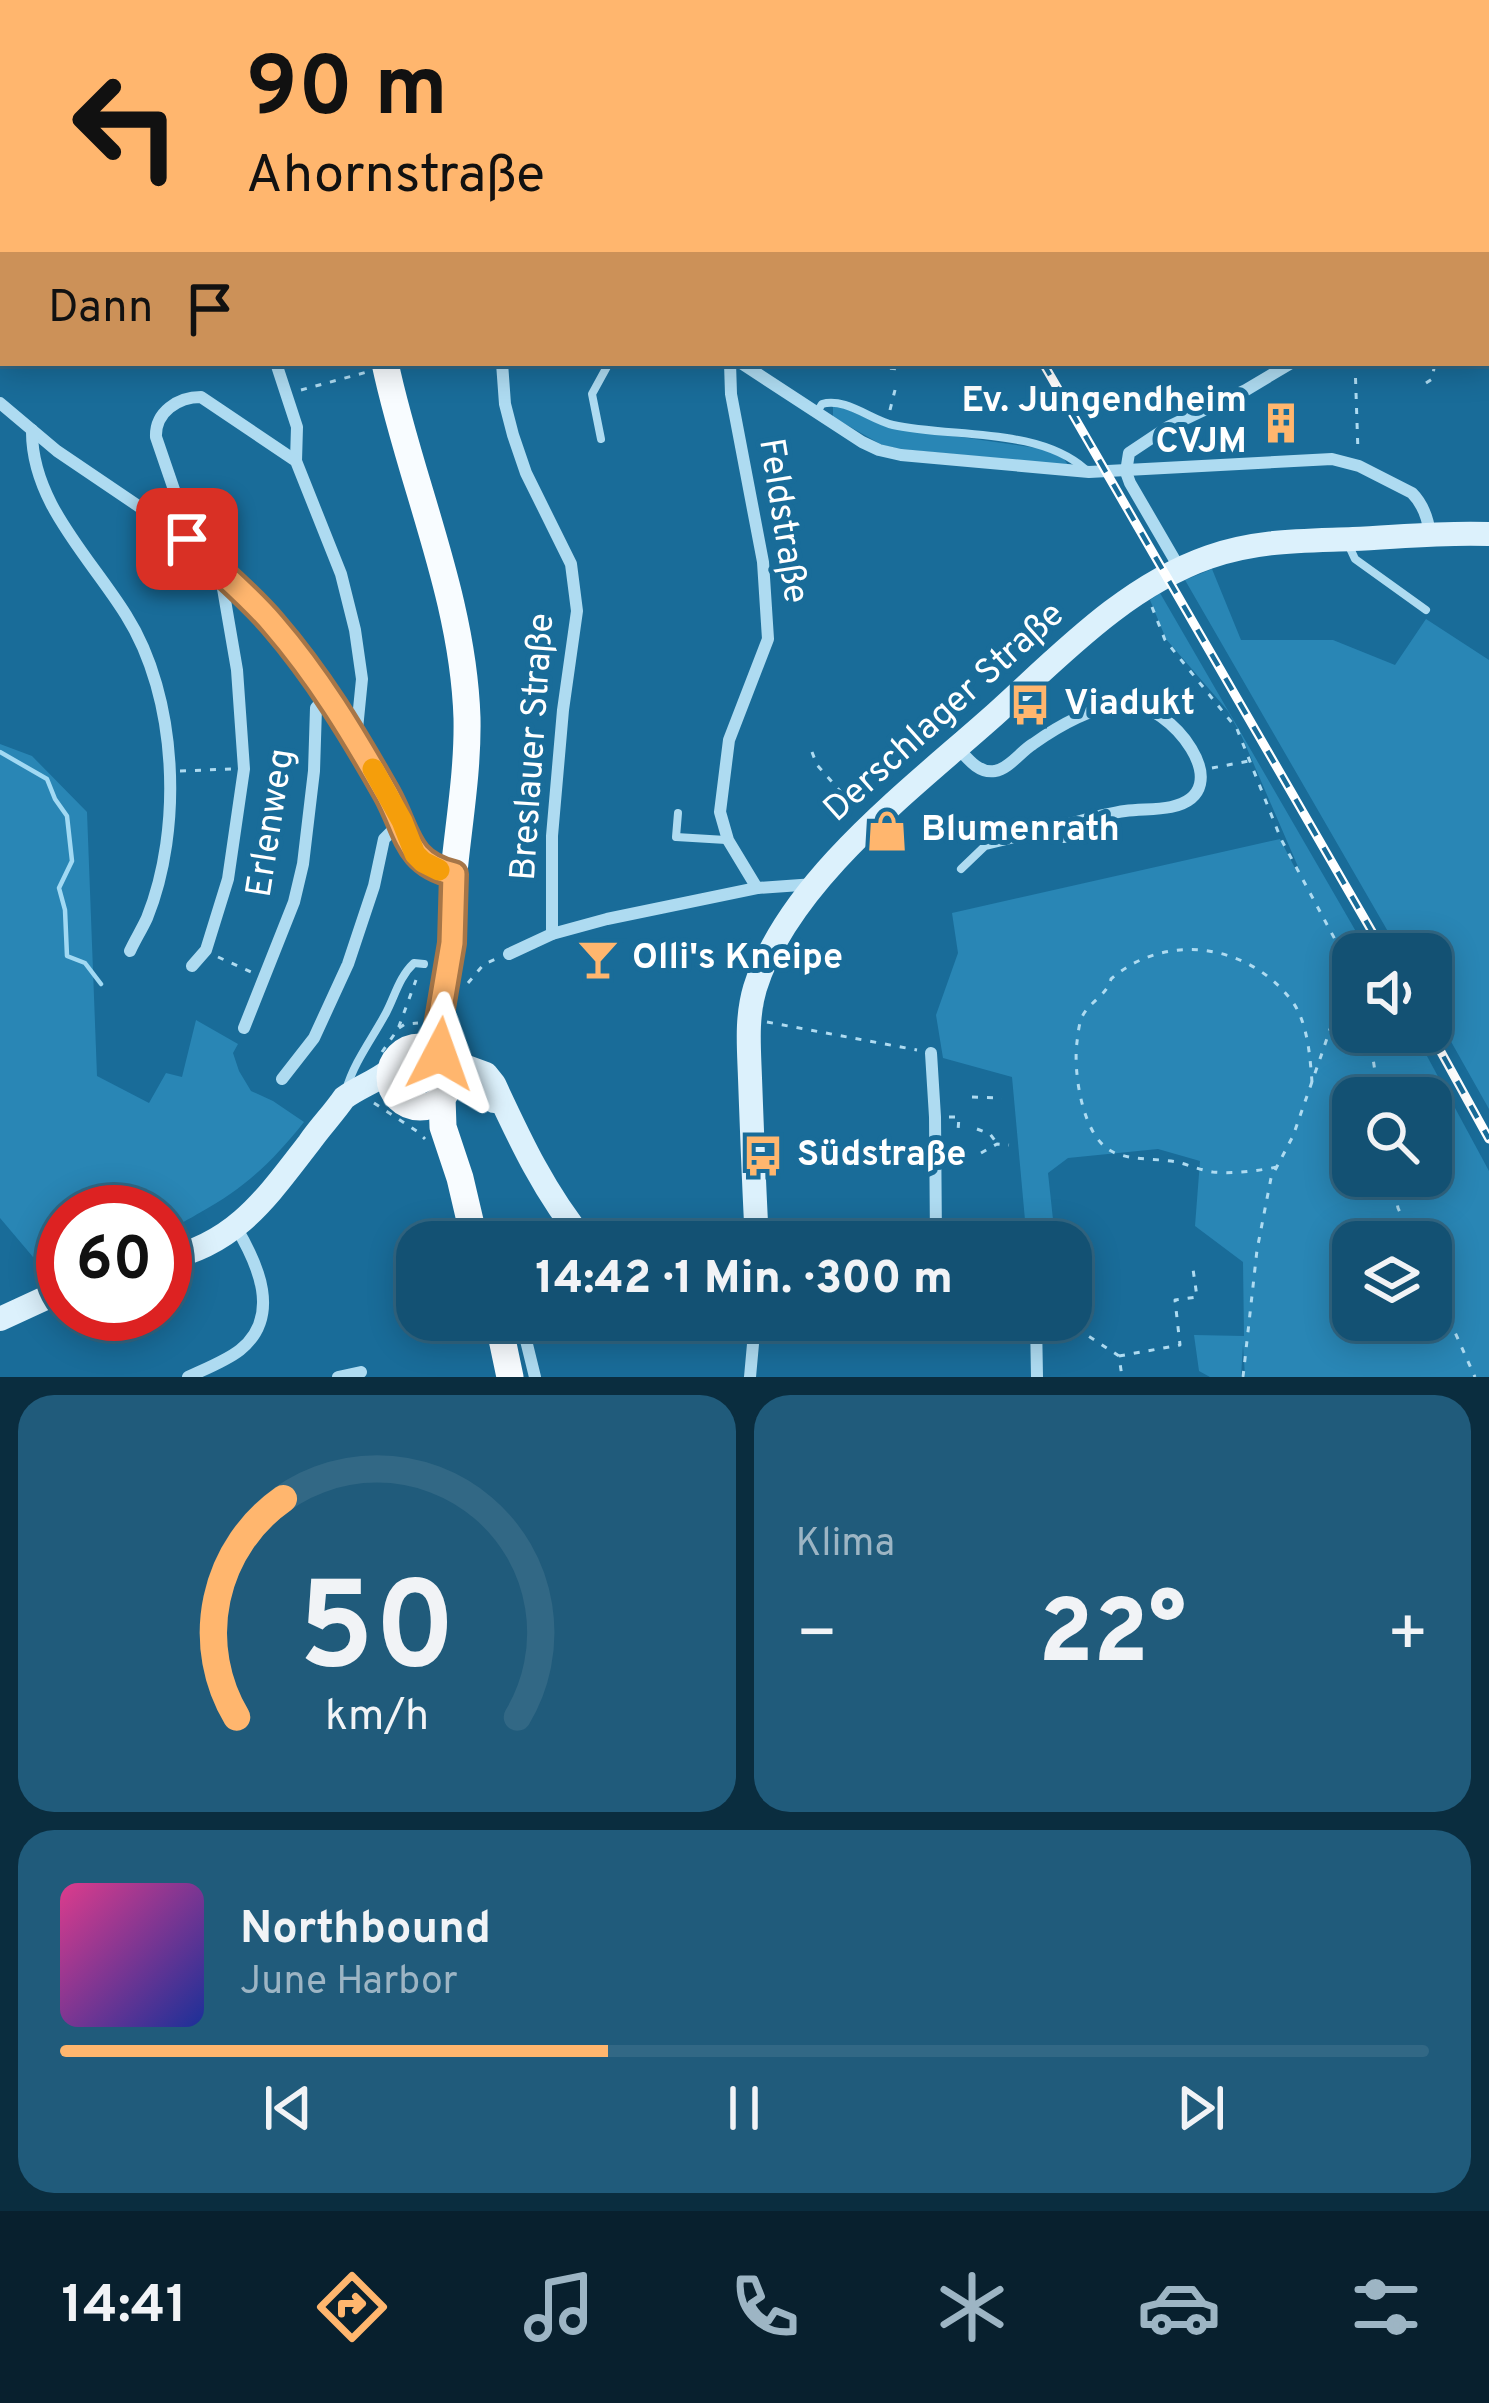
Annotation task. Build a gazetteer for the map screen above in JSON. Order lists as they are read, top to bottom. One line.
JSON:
{"streets":{"main road":["Derschlager Straße"],"street":["Feldstraße","Breslauer Straße","Erlenweg"]},"places":{"building":["Ev. Jungendheim CVJM"],"bus stop":["Viadukt","Südstraße"],"shop":["Blumenrath"],"bar":["Olli's Kneipe"]},"page":{"turn":["90 m","Ahornstraße"],"then":"Dann","limit":"60","trip":"14:42 · 1 Min. · 300 m","tile":"Klima","heat":["−","22°","+"],"song":["Northbound","June Harbor"],"tabs":"14:41","gauge":["50","km/h"]}}
